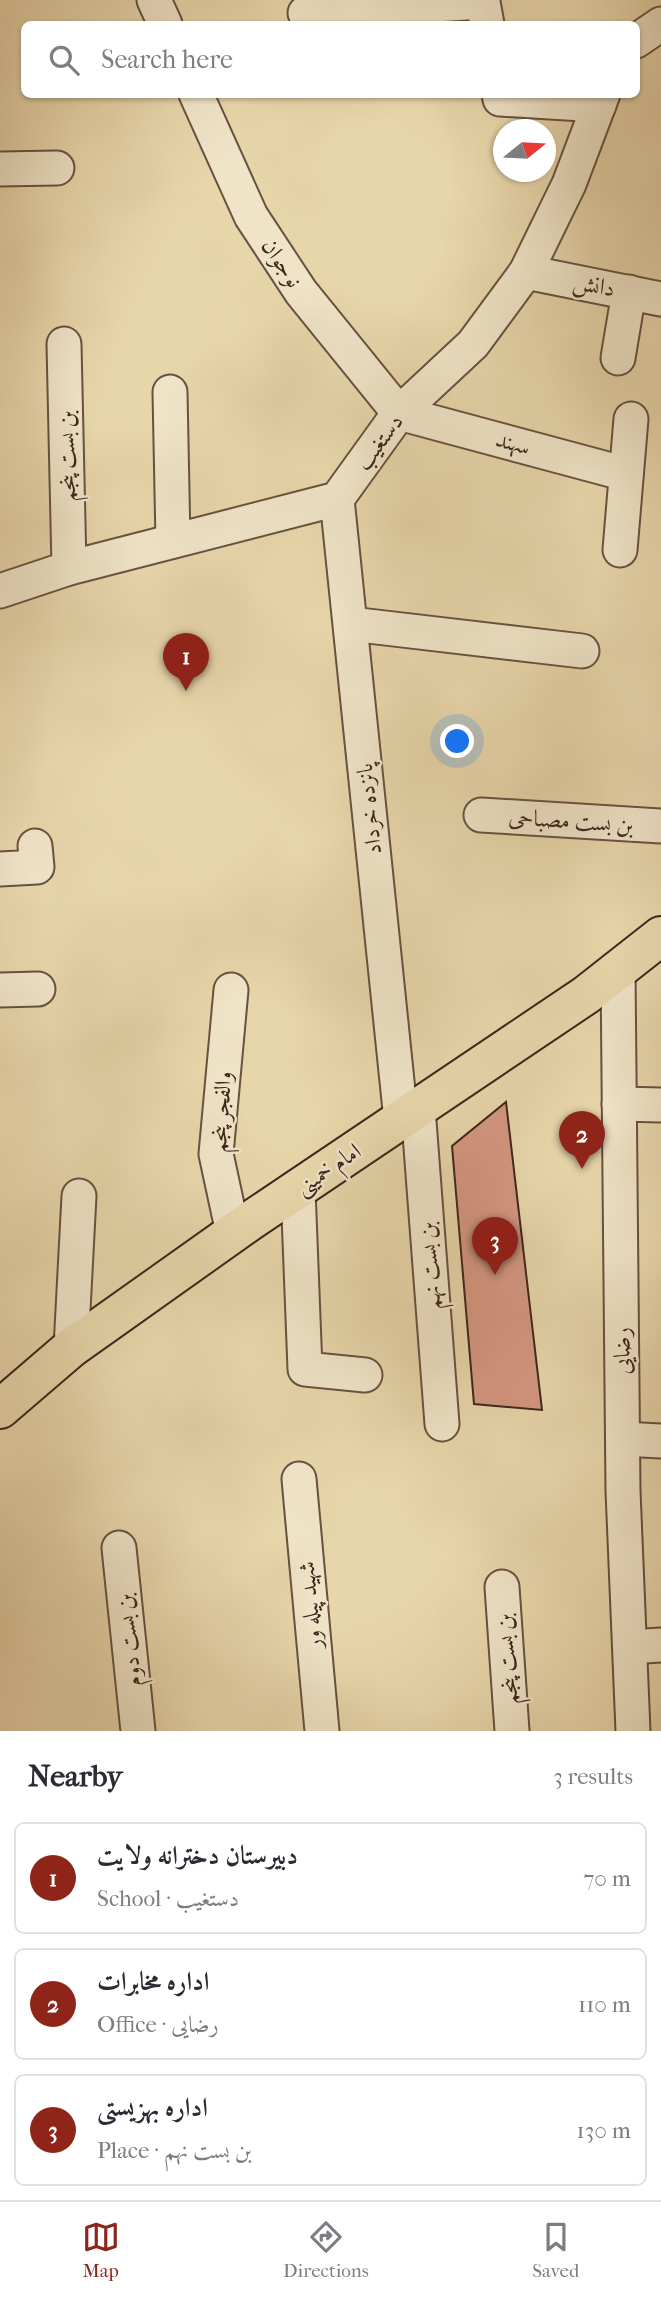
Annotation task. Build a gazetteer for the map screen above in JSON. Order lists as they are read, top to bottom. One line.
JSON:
{"streets":{"main road":["امام خمینی"],"street":["نوجوان","دانش","دستغیب","سهند","بن بست پنجم","پانزده خرداد","بن بست مصباحی","والفجر پنجم","بن بست نهم","رضایی","شهید پیله ور","بن بست دوم"]},"crossings":[["نوجوان","دستغیب"],["نوجوان","سهند"],["دانش","دستغیب"],["دستغیب","سهند"],["دستغیب","پانزده خرداد"],["پانزده خرداد","امام خمینی"],["پانزده خرداد","بن بست نهم"],["والفجر پنجم","امام خمینی"],["امام خمینی","بن بست نهم"],["امام خمینی","رضایی"]],"north":"right","page":{"search":"Search here","pins":["1","2","3"],"heading":["Nearby","3 results"],"list":[{"mark":"1","name":"دبیرستان دخترانه ولایت","note":"School · دستغیب","value":"70 m"},{"mark":"2","name":"اداره مخابرات","note":"Office · رضایی","value":"110 m"},{"mark":"3","name":"اداره بهزیستی","note":"Place · بن بست نهم","value":"130 m"}],"nav":["Map","Directions","Saved"]}}
